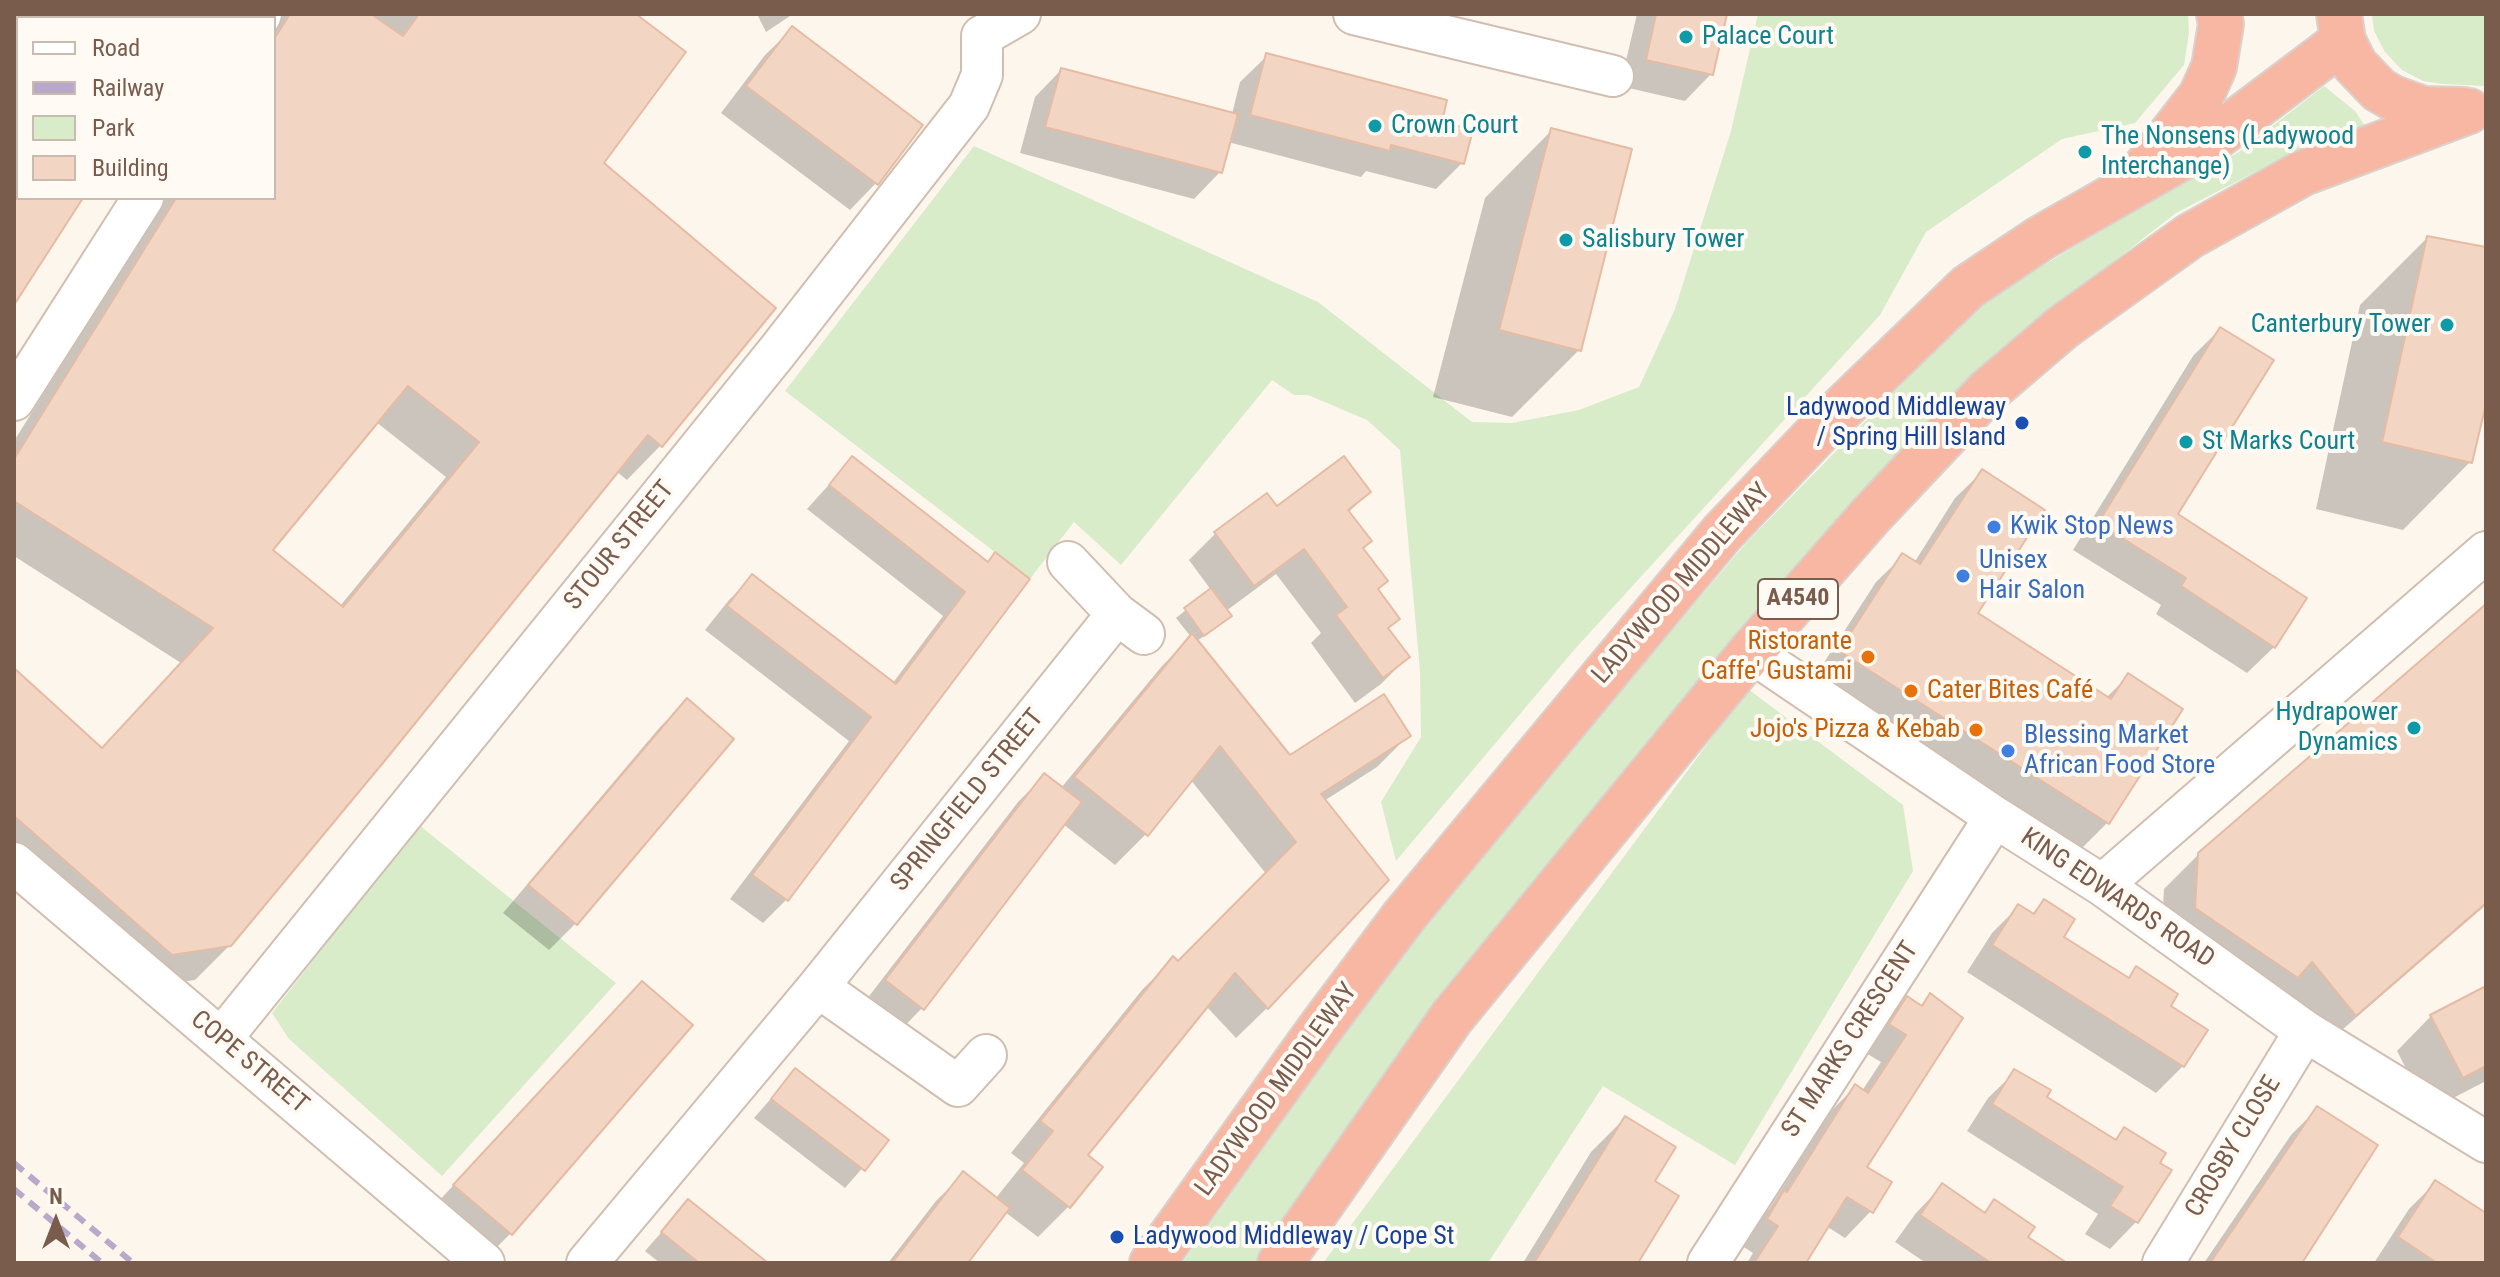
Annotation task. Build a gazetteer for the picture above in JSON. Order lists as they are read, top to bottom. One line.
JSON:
{"streets":{"highway":["LADYWOOD MIDDLEWAY","A4540"],"street":["STOUR STREET","SPRINGFIELD STREET","KING EDWARDS ROAD","ST MARKS CRESCENT","COPE STREET","CROSBY CLOSE"]},"crossings":[["STOUR STREET","COPE STREET"],["LADYWOOD MIDDLEWAY","A4540"],["A4540","KING EDWARDS ROAD"],["KING EDWARDS ROAD","ST MARKS CRESCENT"],["KING EDWARDS ROAD","CROSBY CLOSE"]],"places":["Palace Court","Crown Court","The Nonsens (Ladywood Interchange)","Salisbury Tower","Canterbury Tower","Ladywood Middleway / Spring Hill Island","St Marks Court","Kwik Stop News","Unisex Hair Salon","Ristorante Caffe' Gustami","Cater Bites Café","Hydrapower Dynamics","Jojo's Pizza & Kebab","Blessing Market African Food Store","Ladywood Middleway / Cope St"],"legend":["Road","Railway","Park","Building"],"north":"top"}
